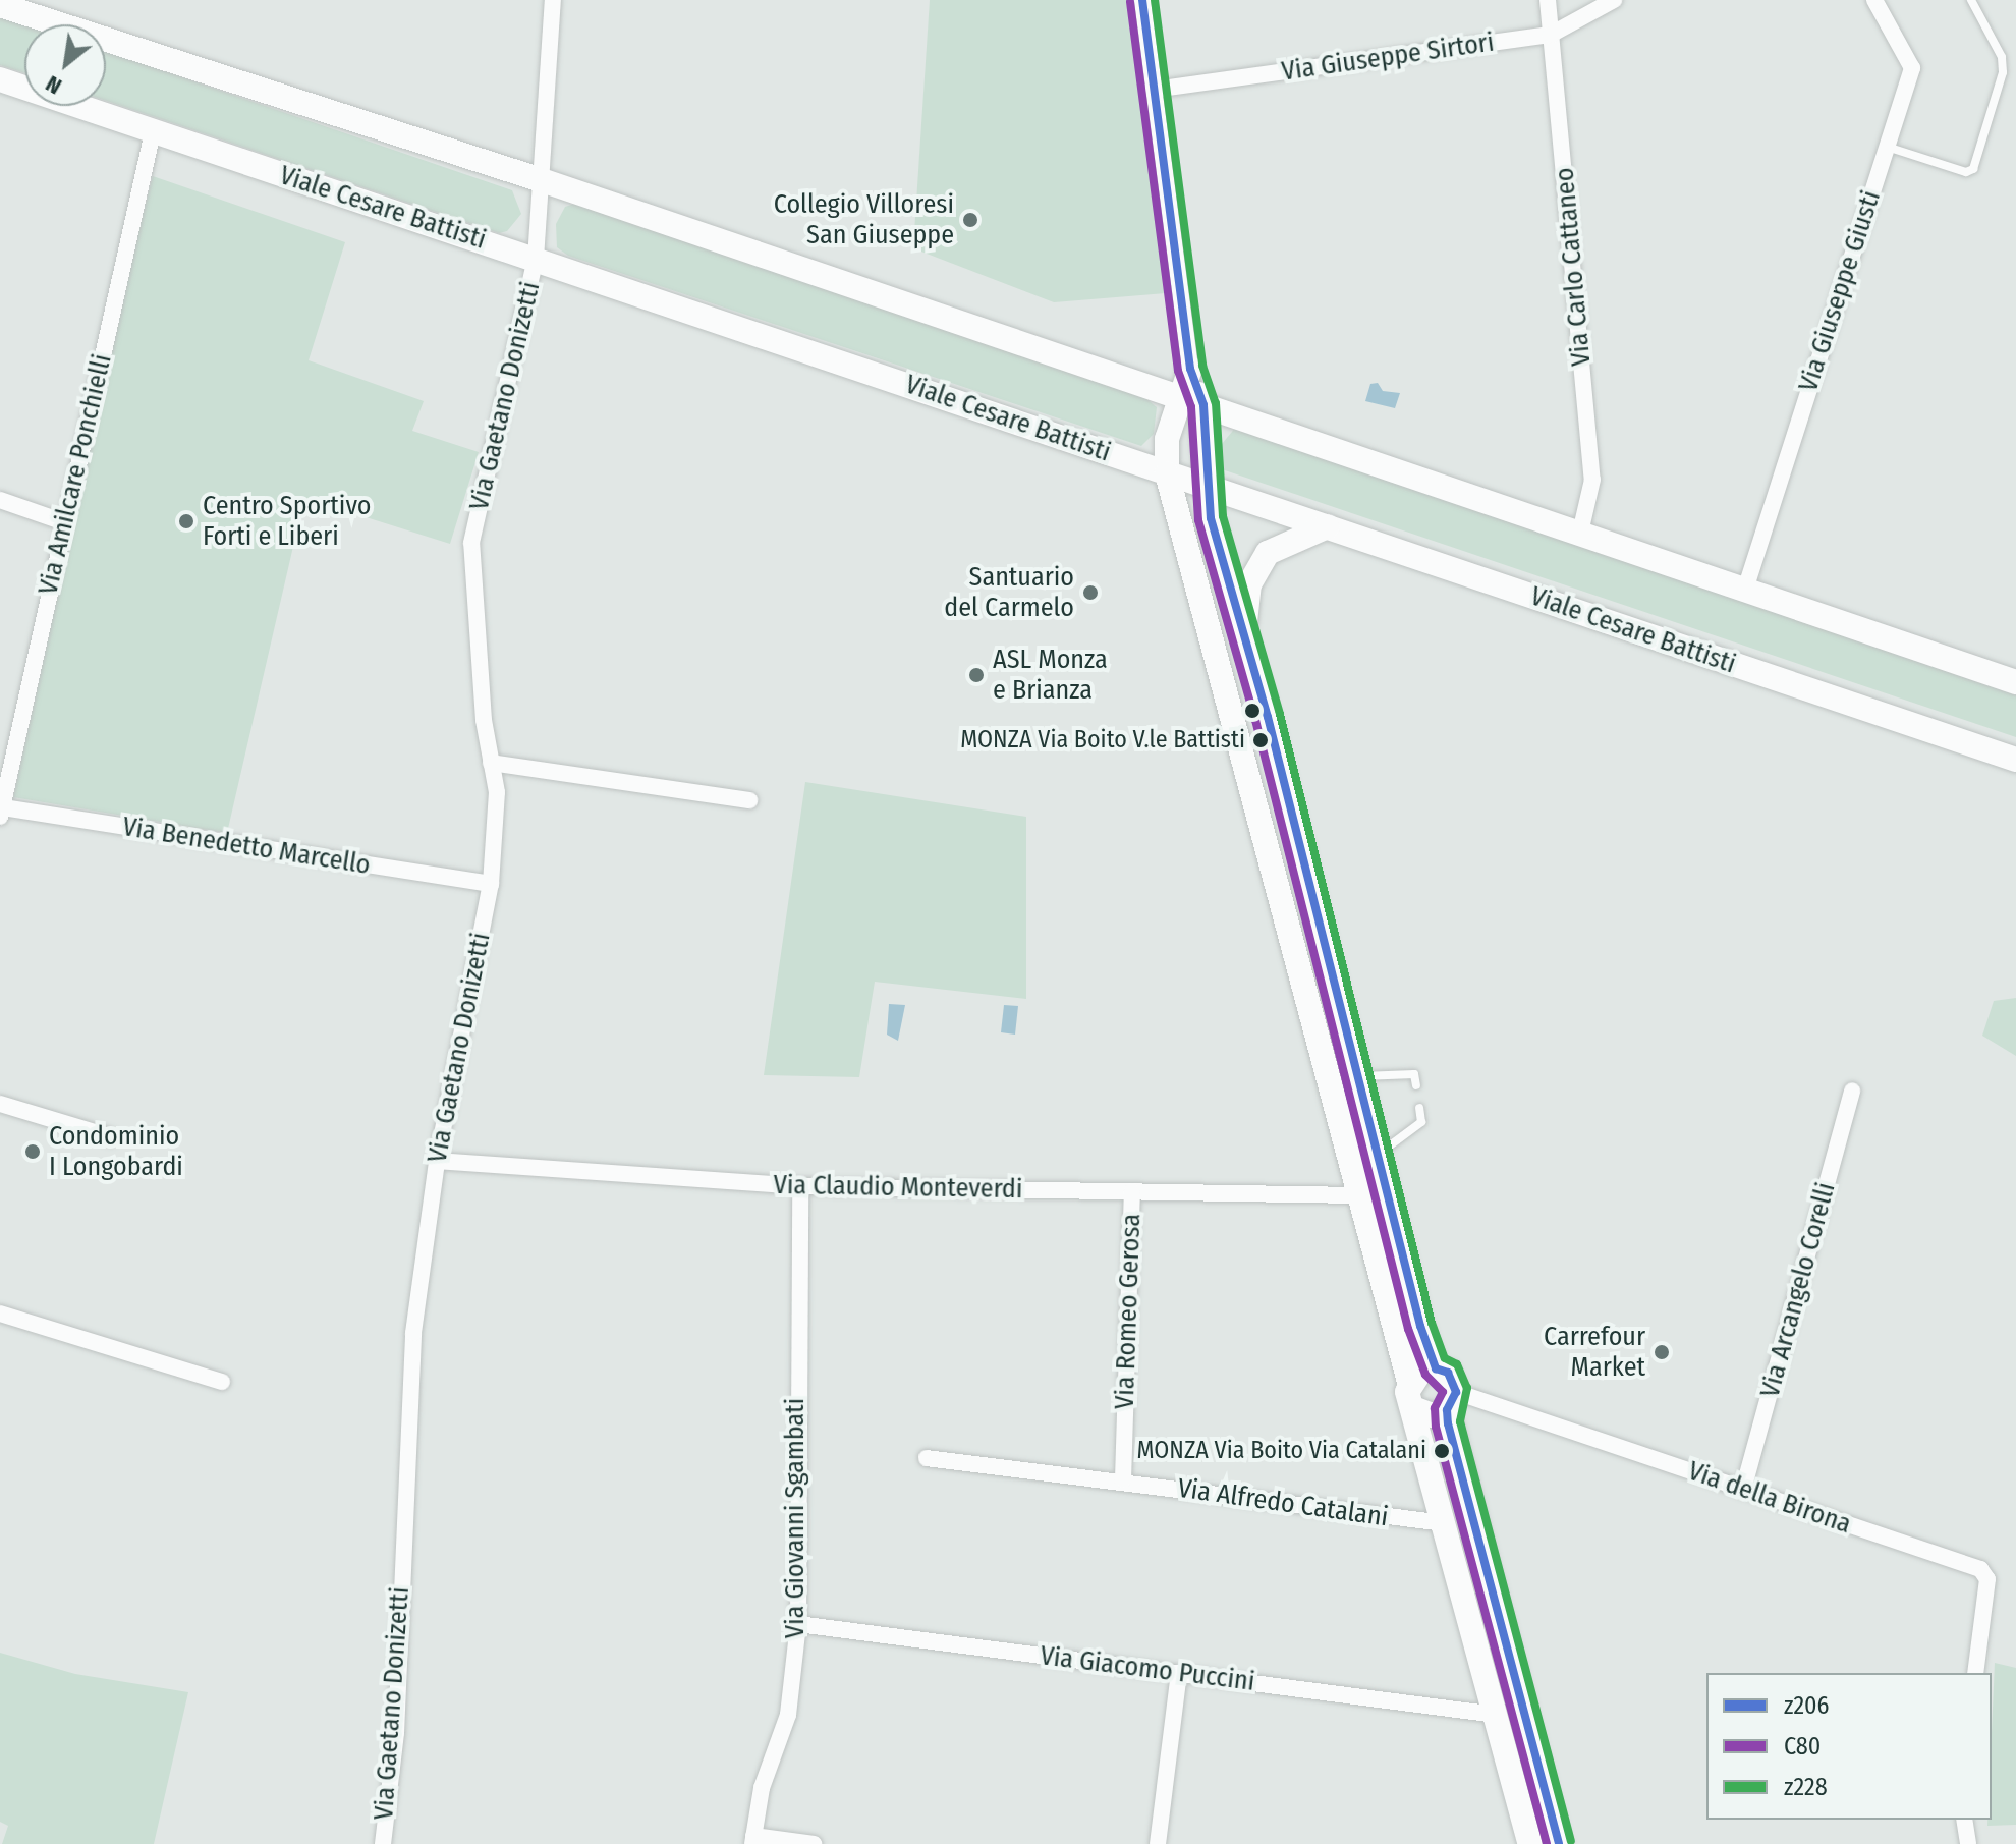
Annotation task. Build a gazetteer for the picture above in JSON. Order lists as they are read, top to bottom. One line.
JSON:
{"streets":{"main road":["Viale Cesare Battisti"],"street":["Via Giuseppe Sirtori","Via Carlo Cattaneo","Via Giuseppe Giusti","Via Gaetano Donizetti","Via Amilcare Ponchielli","Via Benedetto Marcello","Via Claudio Monteverdi","Via Arcangelo Corelli","Via Romeo Gerosa","Via della Birona","Via Alfredo Catalani","Via Giovanni Sgambati","Via Giacomo Puccini"]},"crossings":[["Via Giuseppe Sirtori","Via Carlo Cattaneo"],["Viale Cesare Battisti","Via Gaetano Donizetti"],["Viale Cesare Battisti","Via Amilcare Ponchielli"],["Via Gaetano Donizetti","Via Benedetto Marcello"],["Via Gaetano Donizetti","Via Claudio Monteverdi"],["Via Amilcare Ponchielli","Via Benedetto Marcello"],["Via Claudio Monteverdi","Via Romeo Gerosa"],["Via Claudio Monteverdi","Via Giovanni Sgambati"],["Via Arcangelo Corelli","Via della Birona"],["Via Romeo Gerosa","Via Alfredo Catalani"],["Via Giovanni Sgambati","Via Giacomo Puccini"]],"places":["Collegio Villoresi San Giuseppe","Centro Sportivo Forti e Liberi","Santuario del Carmelo","ASL Monza e Brianza","MONZA Via Boito V.le Battisti","Condominio I Longobardi","Carrefour Market","MONZA Via Boito Via Catalani"],"lines":["transit line z206","transit line z228","transit line C80"],"legend":["z206","C80","z228"],"north":"bottom left"}
